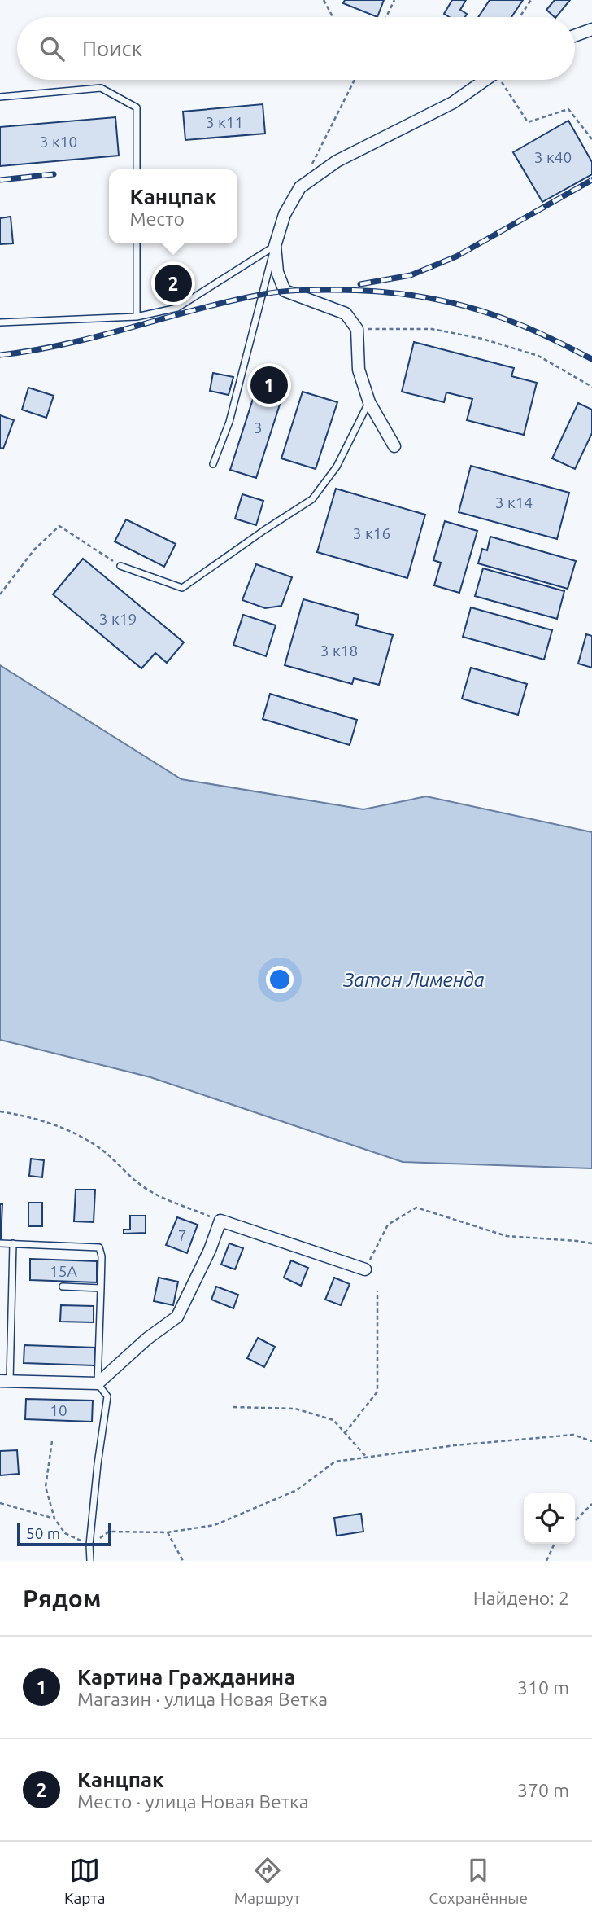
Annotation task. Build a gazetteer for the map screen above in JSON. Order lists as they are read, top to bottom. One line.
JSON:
{"water":["Затон Лименда"],"house_numbers":["3 к11","3 к10","3 к40","3","3 к14","3 к16","3 к19","3 к18","7","15А","10"],"scale_bar":"50 m","page":{"search":"Поиск","popup":["Канцпак","Место"],"pins":["2","1"],"scale":"50 m","heading":["Рядом","Найдено: 2"],"list":[{"mark":"1","name":"Картина Гражданина","note":"Магазин · улица Новая Ветка","value":"310 m"},{"mark":"2","name":"Канцпак","note":"Место · улица Новая Ветка","value":"370 m"}],"nav":["Карта","Маршрут","Сохранённые"]}}
